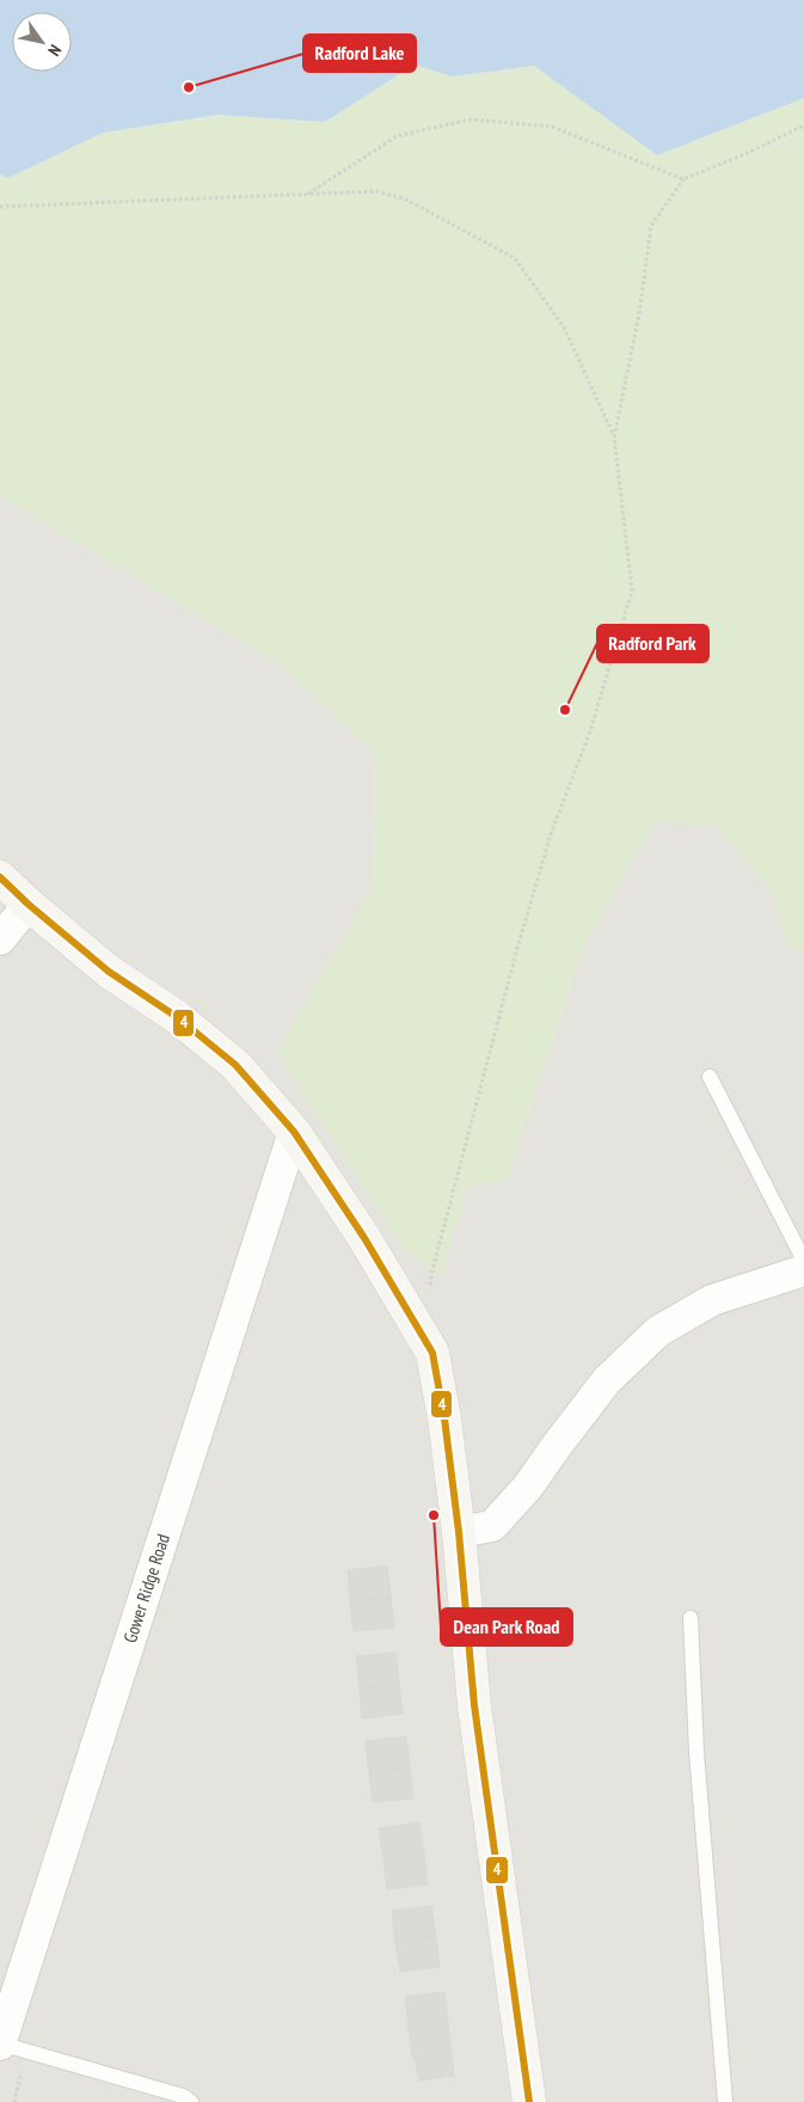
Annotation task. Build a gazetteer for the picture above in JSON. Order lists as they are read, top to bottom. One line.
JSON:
{"streets":{"street":["Gower Ridge Road"]},"places":["Radford Lake","Radford Park","Dean Park Road"],"lines":["transit line 4"],"north":"bottom right"}
